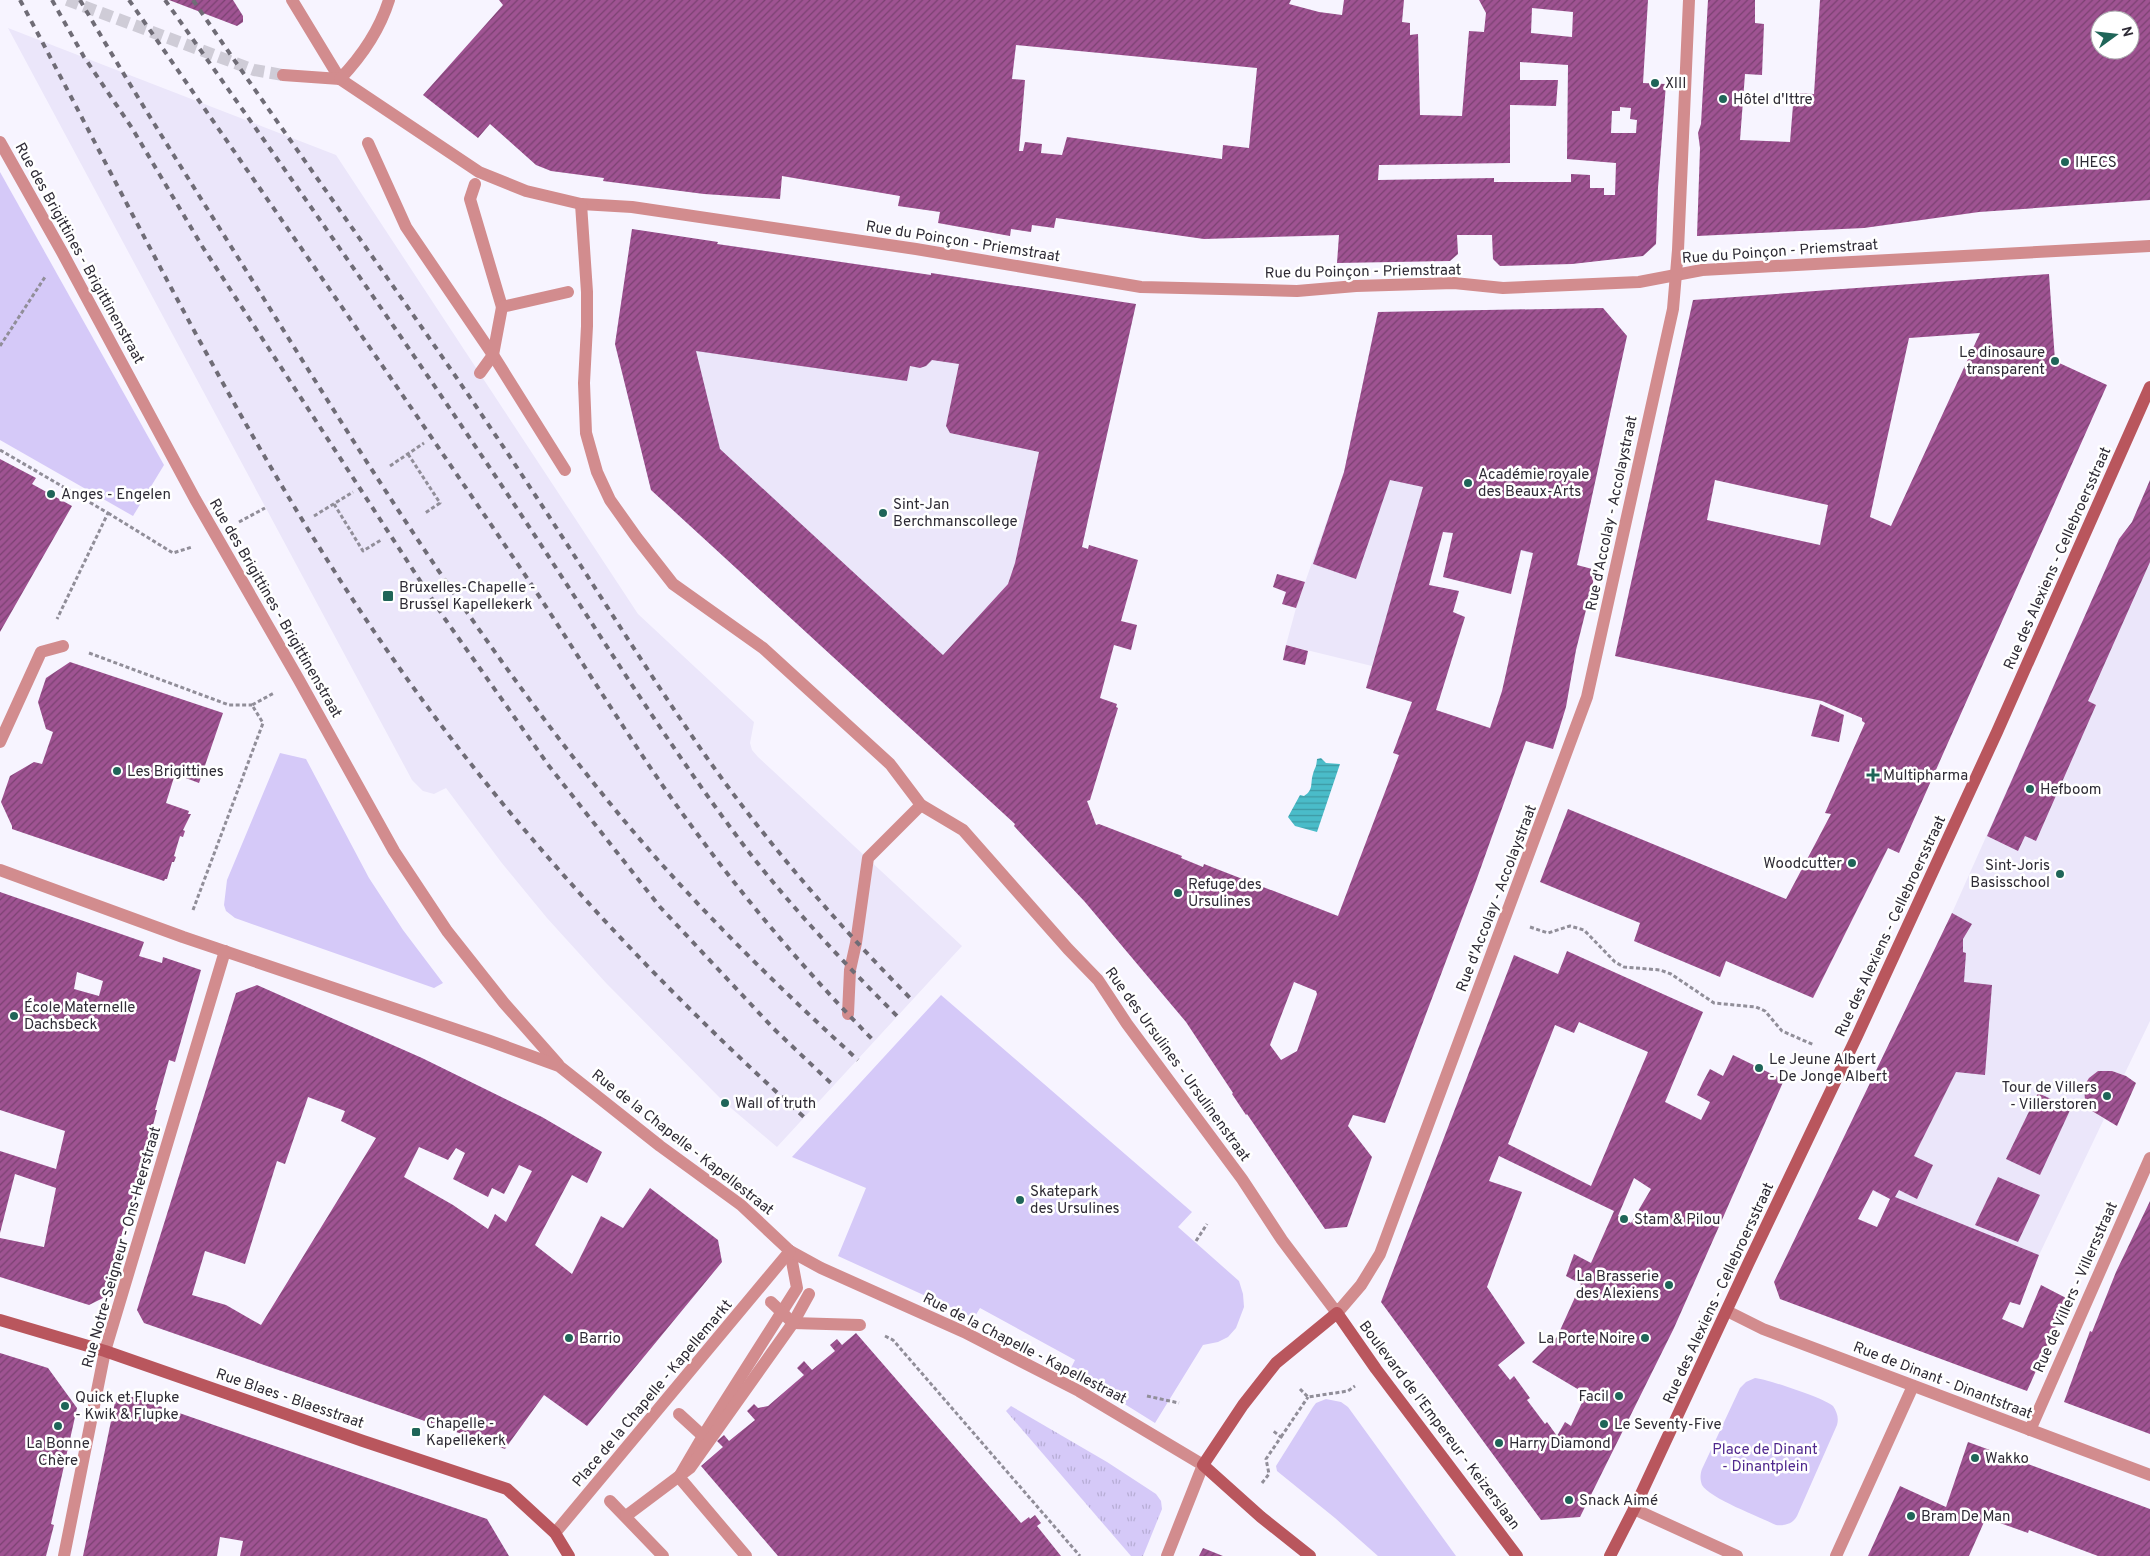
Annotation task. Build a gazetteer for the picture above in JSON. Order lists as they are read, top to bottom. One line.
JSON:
{"streets":{"street":["Rue du Poinçon - Priemstraat","Rue des Brigittines - Brigittinenstraat","Rue d'Accolay - Accolaystraat","Rue des Alexiens - Cellebroersstraat","Rue des Ursulines - Ursulinenstraat","Rue de la Chapelle - Kapellestraat","Rue Notre-Seigneur - Ons-Heerstraat","Rue de Villers - Villersstraat","Rue de Dinant - Dinantstraat","Place de la Chapelle - Kapellemarkt","Rue Blaes - Blaesstraat","Boulevard de l'Empereur - Keizerslaan"]},"crossings":[["Rue du Poinçon - Priemstraat","Rue d'Accolay - Accolaystraat"],["Rue du Poinçon - Priemstraat","Rue des Ursulines - Ursulinenstraat"],["Rue des Brigittines - Brigittinenstraat","Rue de la Chapelle - Kapellestraat"],["Rue d'Accolay - Accolaystraat","Rue des Ursulines - Ursulinenstraat"],["Rue d'Accolay - Accolaystraat","Rue de la Chapelle - Kapellestraat"],["Rue d'Accolay - Accolaystraat","Boulevard de l'Empereur - Keizerslaan"],["Rue des Alexiens - Cellebroersstraat","Rue de Dinant - Dinantstraat"],["Rue des Ursulines - Ursulinenstraat","Boulevard de l'Empereur - Keizerslaan"],["Rue de la Chapelle - Kapellestraat","Rue Notre-Seigneur - Ons-Heerstraat"],["Rue de la Chapelle - Kapellestraat","Place de la Chapelle - Kapellemarkt"],["Rue Notre-Seigneur - Ons-Heerstraat","Rue Blaes - Blaesstraat"],["Rue de Villers - Villersstraat","Rue de Dinant - Dinantstraat"],["Place de la Chapelle - Kapellemarkt","Rue Blaes - Blaesstraat"]],"parks":["Place de Dinant - Dinantplein"],"places":{"other":["XIII","Hôtel d'Ittre","IHECS","Le dinosaure transparent","Académie royale des Beaux-Arts","Anges - Engelen","Sint-Jan Berchmanscollege","Les Brigittines","Hefboom","Woodcutter","Sint-Joris Basisschool","Refuge des Ursulines","École Maternelle Dachsbeck","Le Jeune Albert - De Jonge Albert","Tour de Villers - Villerstoren","Wall of truth","Skatepark des Ursulines","Stam & Pilou","La Brasserie des Alexiens","Barrio","La Porte Noire","Facil","Quick et Flupke - Kwik & Flupke","Le Seventy-Five","La Bonne Chère","Harry Diamond","Wakko","Snack Aimé","Bram De Man"],"transit":["Bruxelles-Chapelle - Brussel Kapellekerk","Chapelle - Kapellekerk"],"health":["Multipharma"]},"north":"right"}
